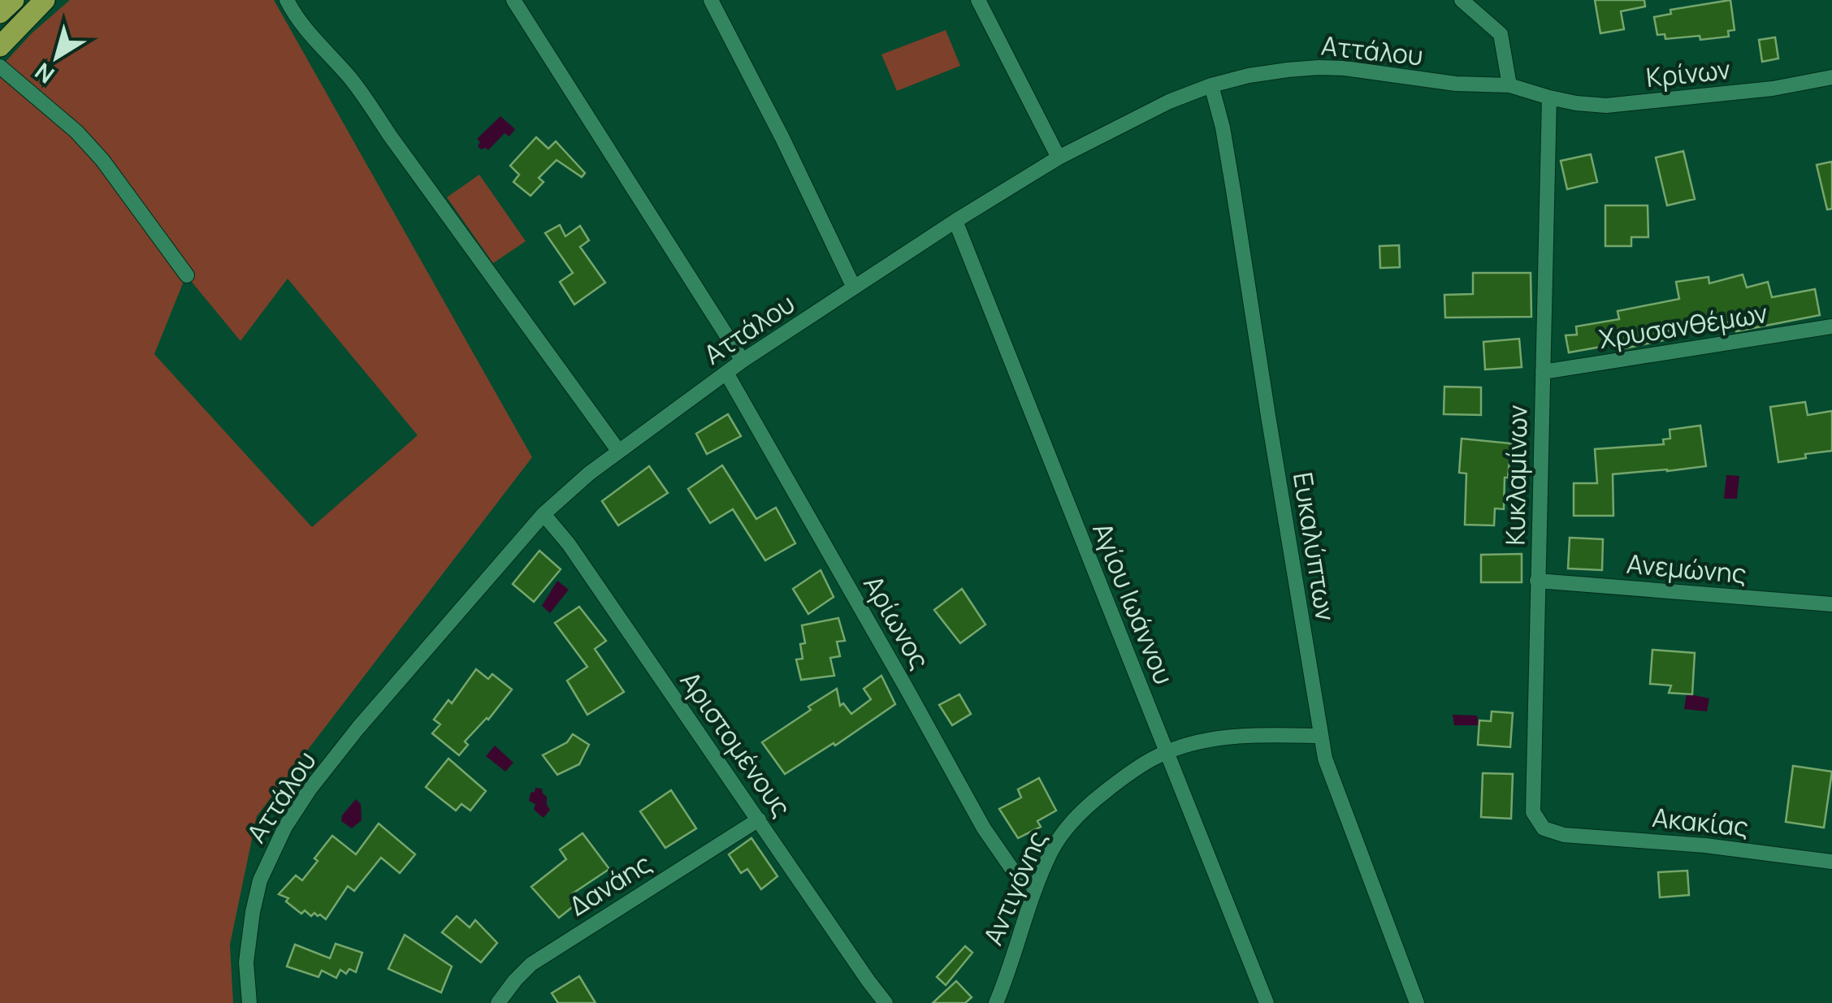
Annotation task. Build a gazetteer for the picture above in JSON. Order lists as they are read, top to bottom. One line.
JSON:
{"streets":{"street":["Αττάλου","Κρίνων","Χρυσανθέμων","Κυκλαμίνων","Ευκαλύπτων","Ανεμώνης","Αγίου Ιωάννου","Αρίωνος","Αριστομένους","Ακακίας","Δανάης","Αντιγόνης"]},"crossings":[["Αττάλου","Κρίνων"],["Αττάλου","Κυκλαμίνων"],["Αττάλου","Ευκαλύπτων"],["Αττάλου","Αγίου Ιωάννου"],["Αττάλου","Αρίωνος"],["Αττάλου","Αριστομένους"],["Κρίνων","Κυκλαμίνων"],["Χρυσανθέμων","Κυκλαμίνων"],["Κυκλαμίνων","Ανεμώνης"],["Κυκλαμίνων","Ακακίας"],["Ευκαλύπτων","Αντιγόνης"],["Αγίου Ιωάννου","Αντιγόνης"],["Αρίωνος","Αντιγόνης"],["Αριστομένους","Δανάης"]],"north":"bottom left"}
